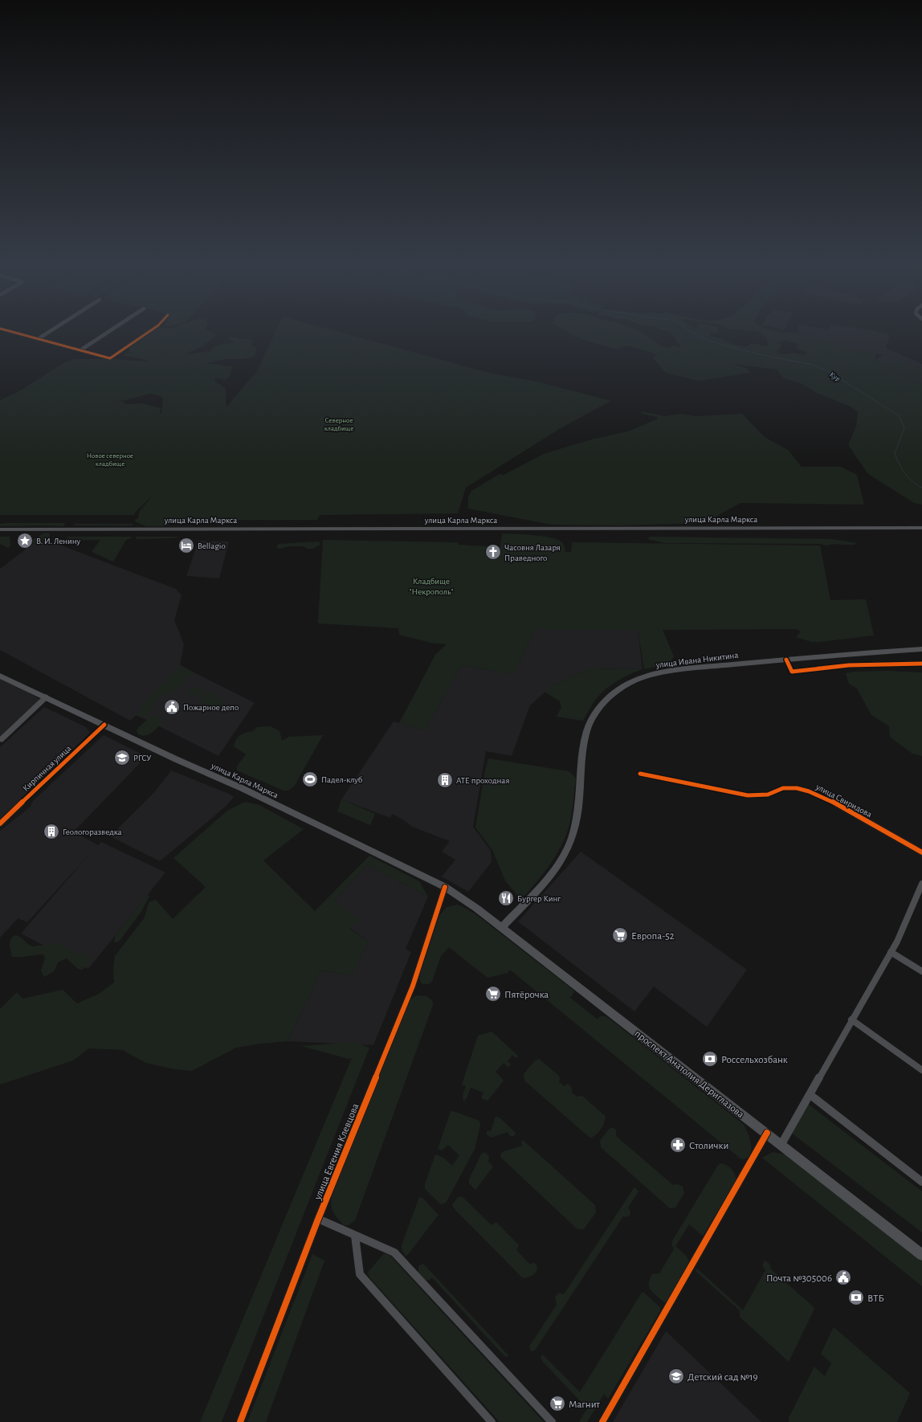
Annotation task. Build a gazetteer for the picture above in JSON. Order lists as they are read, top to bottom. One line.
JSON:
{"streets":{"main road":["улица Карла Маркса","улица Ивана Никитина","проспект Анатолия Дериглазова"],"street":["Кирпичная улица","улица Свиридова","улица Евгения Клевцова"]},"crossings":[["улица Карла Маркса","Кирпичная улица"],["улица Карла Маркса","проспект Анатолия Дериглазова"],["улица Карла Маркса","улица Евгения Клевцова"],["улица Ивана Никитина","проспект Анатолия Дериглазова"],["проспект Анатолия Дериглазова","улица Евгения Клевцова"]],"water":["Кур"],"parks":["Северное кладбище","Новое северное кладбище","Кладбище \"Некрополь\""],"places":{"place":["В. И. Ленину"],"hotel":["Bellagio"],"church":["Часовня Лазаря Праведного"],"public building":["Пожарное депо","Почта №305006"],"school or university":["РГСУ","Детский сад №19"],"sports":["Падел-клуб"],"building":["АТЕ проходная","Геологоразведка"],"restaurant":["Бургер Кинг"],"supermarket":["Европа-52","Пятёрочка","Магнит"],"bank":["Россельхозбанк","ВТБ"],"pharmacy":["Столички"]}}
